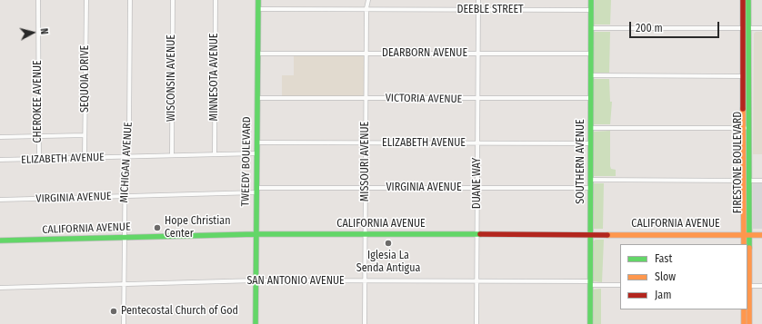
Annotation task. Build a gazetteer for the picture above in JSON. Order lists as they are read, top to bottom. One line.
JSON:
{"streets":{"main road":["TWEEDY BOULEVARD","SOUTHERN AVENUE","FIRESTONE BOULEVARD","CALIFORNIA AVENUE"],"street":["DEEBLE STREET","DEARBORN AVENUE","MINNESOTA AVENUE","WISCONSIN AVENUE","SEQUOIA DRIVE","VICTORIA AVENUE","CHEROKEE AVENUE","ELIZABETH AVENUE","MISSOURI AVENUE","MICHIGAN AVENUE","DUANE WAY","VIRGINIA AVENUE","SAN ANTONIO AVENUE"]},"crossings":[["DEEBLE STREET","TWEEDY BOULEVARD"],["DEEBLE STREET","MISSOURI AVENUE"],["DEEBLE STREET","SOUTHERN AVENUE"],["DEEBLE STREET","DUANE WAY"],["DEARBORN AVENUE","TWEEDY BOULEVARD"],["DEARBORN AVENUE","MISSOURI AVENUE"],["DEARBORN AVENUE","SOUTHERN AVENUE"],["DEARBORN AVENUE","DUANE WAY"],["MINNESOTA AVENUE","ELIZABETH AVENUE"],["WISCONSIN AVENUE","ELIZABETH AVENUE"],["SEQUOIA DRIVE","ELIZABETH AVENUE"],["VICTORIA AVENUE","TWEEDY BOULEVARD"],["VICTORIA AVENUE","MISSOURI AVENUE"],["VICTORIA AVENUE","SOUTHERN AVENUE"],["VICTORIA AVENUE","DUANE WAY"],["CHEROKEE AVENUE","ELIZABETH AVENUE"],["ELIZABETH AVENUE","TWEEDY BOULEVARD"],["ELIZABETH AVENUE","MISSOURI AVENUE"],["ELIZABETH AVENUE","SOUTHERN AVENUE"],["ELIZABETH AVENUE","MICHIGAN AVENUE"],["ELIZABETH AVENUE","DUANE WAY"],["TWEEDY BOULEVARD","VIRGINIA AVENUE"],["TWEEDY BOULEVARD","CALIFORNIA AVENUE"],["TWEEDY BOULEVARD","SAN ANTONIO AVENUE"],["MISSOURI AVENUE","VIRGINIA AVENUE"],["MISSOURI AVENUE","CALIFORNIA AVENUE"],["MISSOURI AVENUE","SAN ANTONIO AVENUE"],["SOUTHERN AVENUE","VIRGINIA AVENUE"],["SOUTHERN AVENUE","CALIFORNIA AVENUE"],["SOUTHERN AVENUE","SAN ANTONIO AVENUE"],["MICHIGAN AVENUE","VIRGINIA AVENUE"],["MICHIGAN AVENUE","CALIFORNIA AVENUE"],["MICHIGAN AVENUE","SAN ANTONIO AVENUE"],["FIRESTONE BOULEVARD","CALIFORNIA AVENUE"],["DUANE WAY","VIRGINIA AVENUE"],["DUANE WAY","CALIFORNIA AVENUE"],["DUANE WAY","SAN ANTONIO AVENUE"]],"places":["Hope Christian Center","Iglesia La Senda Antigua","Pentecostal Church of God"],"legend":["Fast","Slow","Jam"],"scale_bar":"200 m","north":"right"}
